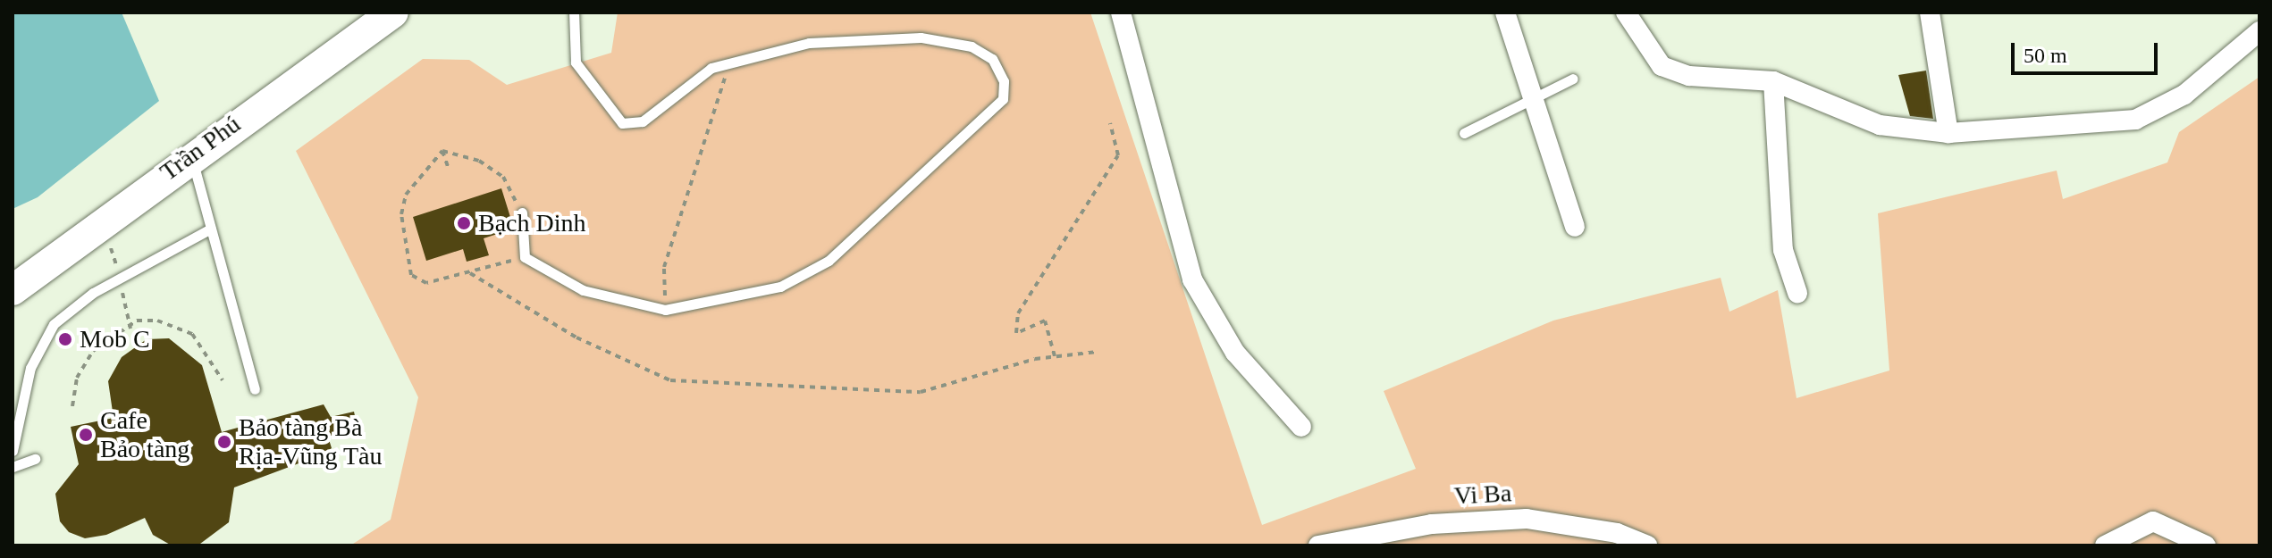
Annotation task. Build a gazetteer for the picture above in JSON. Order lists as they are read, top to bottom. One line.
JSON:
{"streets":{"main road":["Trần Phú"],"street":["Vi Ba"]},"places":["Bạch Dinh","Mob C","Cafe Bảo tàng","Bảo tàng Bà Rịa-Vũng Tàu"],"scale_bar":"50 m"}
